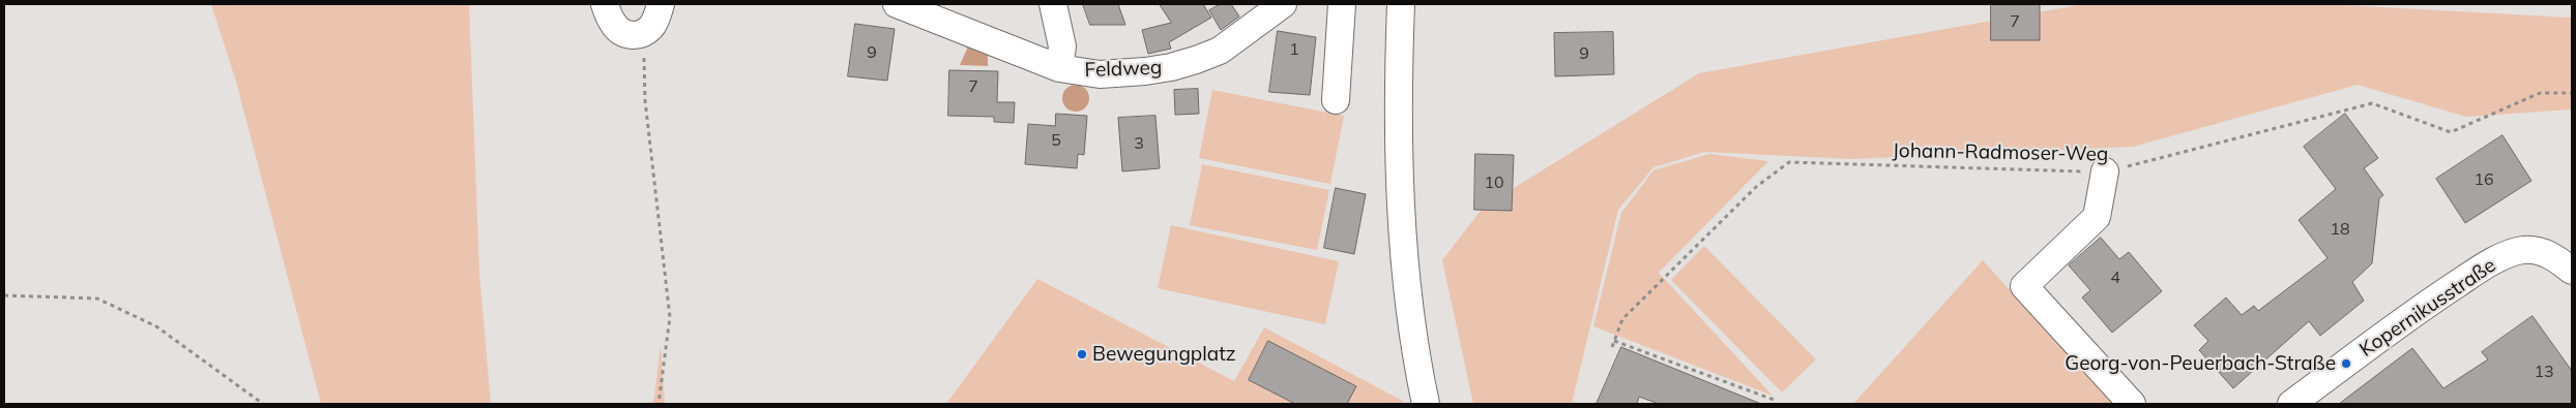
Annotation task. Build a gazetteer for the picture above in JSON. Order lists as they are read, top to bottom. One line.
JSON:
{"streets":{"street":["Feldweg","Kopernikusstraße"],"path":["Johann-Radmoser-Weg"]},"places":["Bewegungplatz","Georg-von-Peuerbach-Straße"],"house_numbers":["7","1","9","9","7","5","3","16","10","18","4","13"]}
